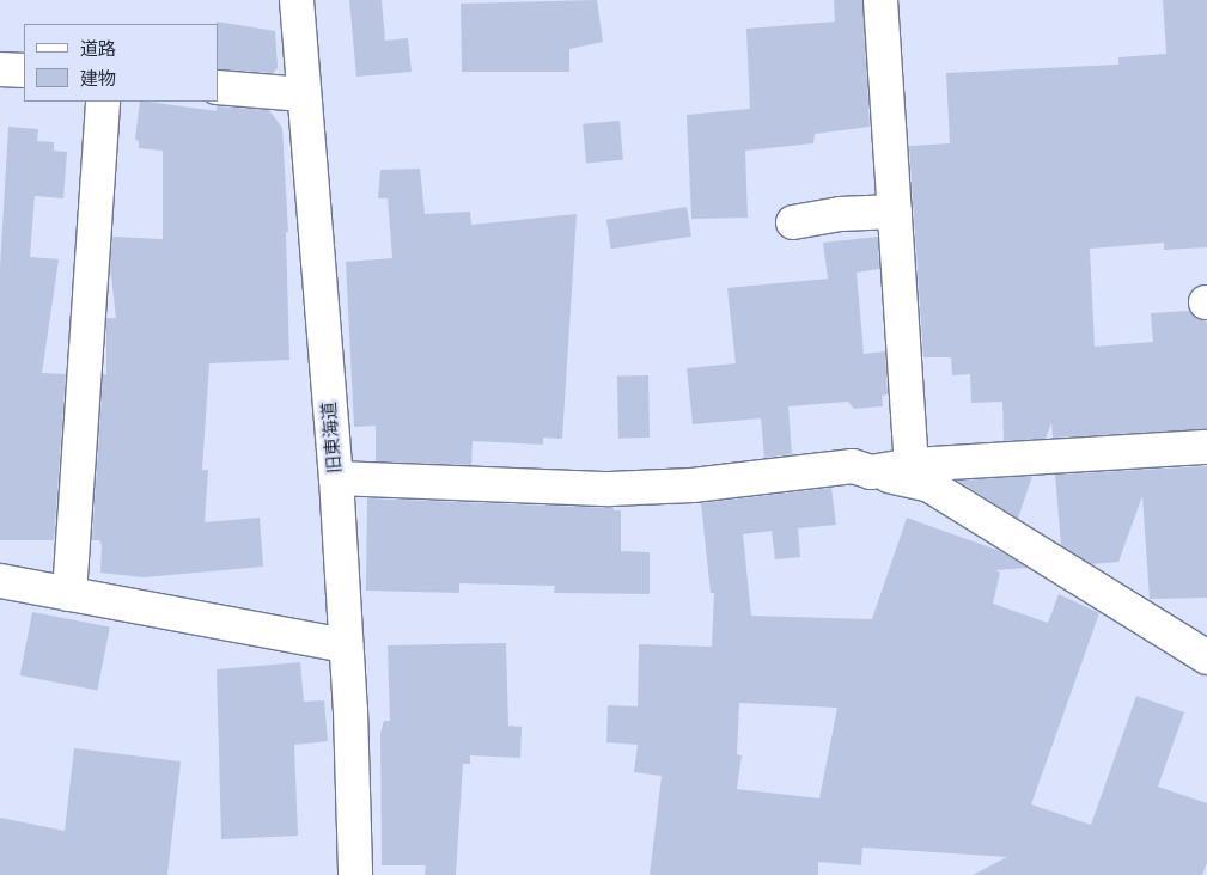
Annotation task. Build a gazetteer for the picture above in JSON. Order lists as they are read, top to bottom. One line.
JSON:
{"streets":{"street":["旧東海道"]},"legend":["道路","建物"]}
